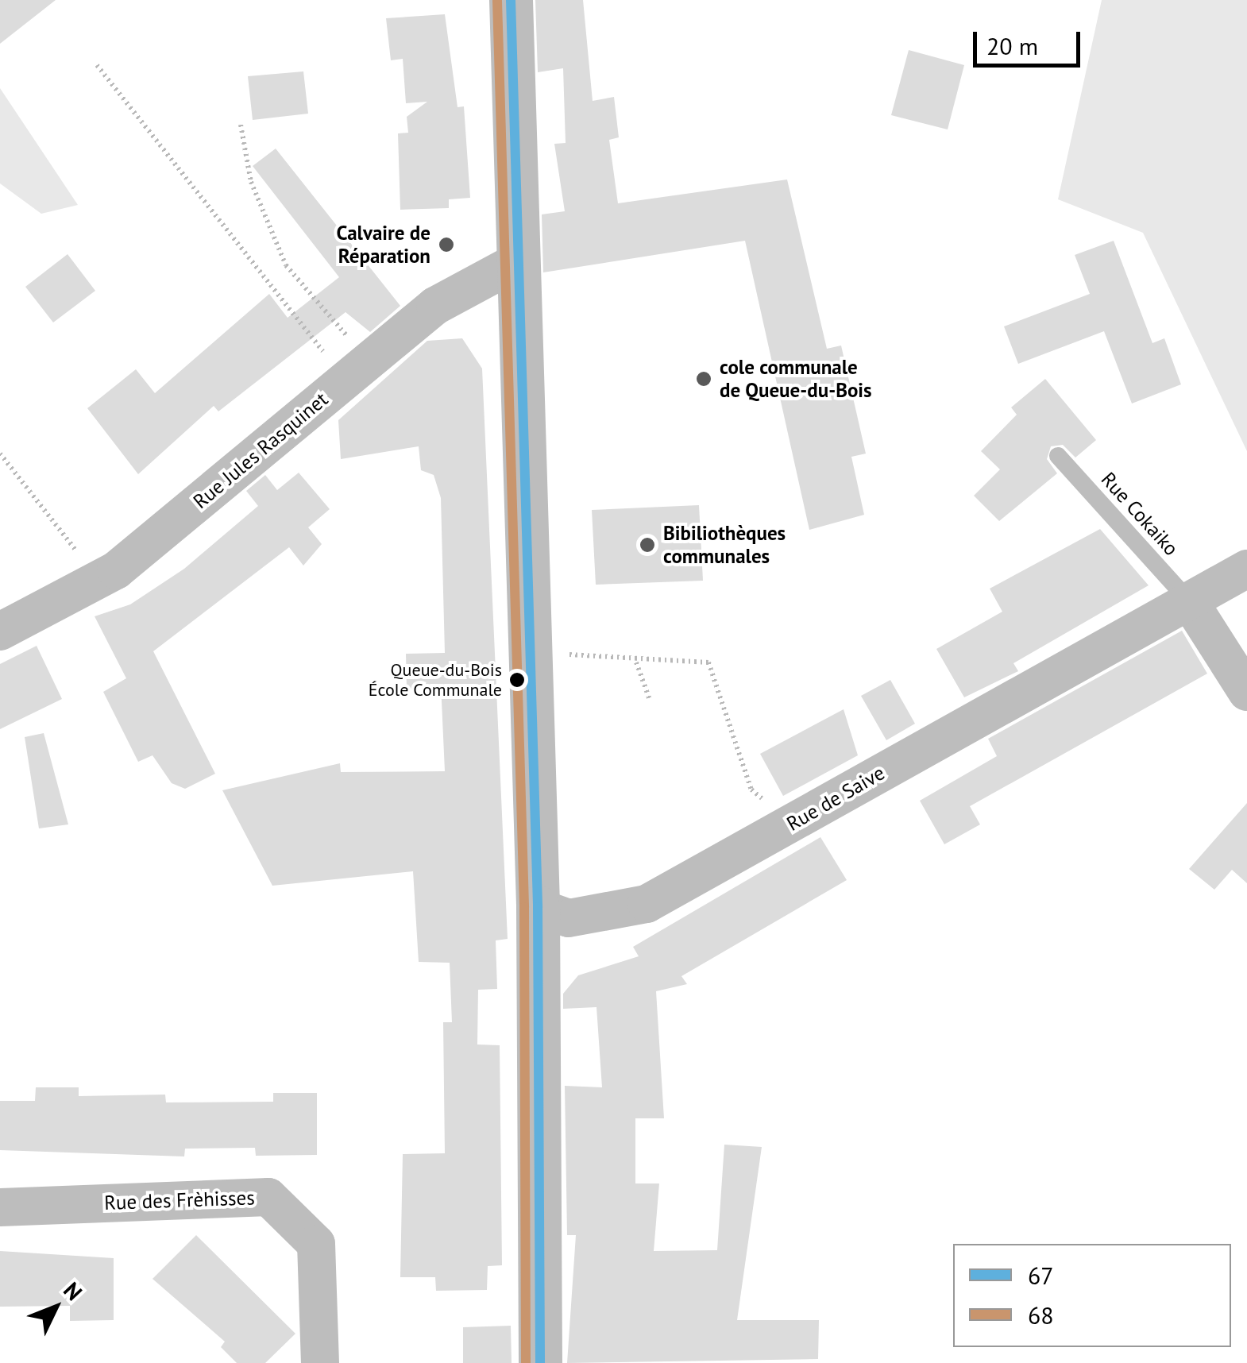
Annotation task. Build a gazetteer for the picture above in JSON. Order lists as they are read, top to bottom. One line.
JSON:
{"streets":{"street":["Rue Jules Rasquinet","Rue de Saive","Rue des Frèhisses"],"lane":["Rue Cokaiko"]},"crossings":[["Rue Cokaiko","Rue de Saive"]],"places":["Calvaire de Réparation","cole communale de Queue-du-Bois","Bibiliothèques communales","Queue-du-Bois École Communale"],"lines":["transit line 67","transit line 68"],"legend":["67","68"],"scale_bar":"20 m","north":"top right"}
